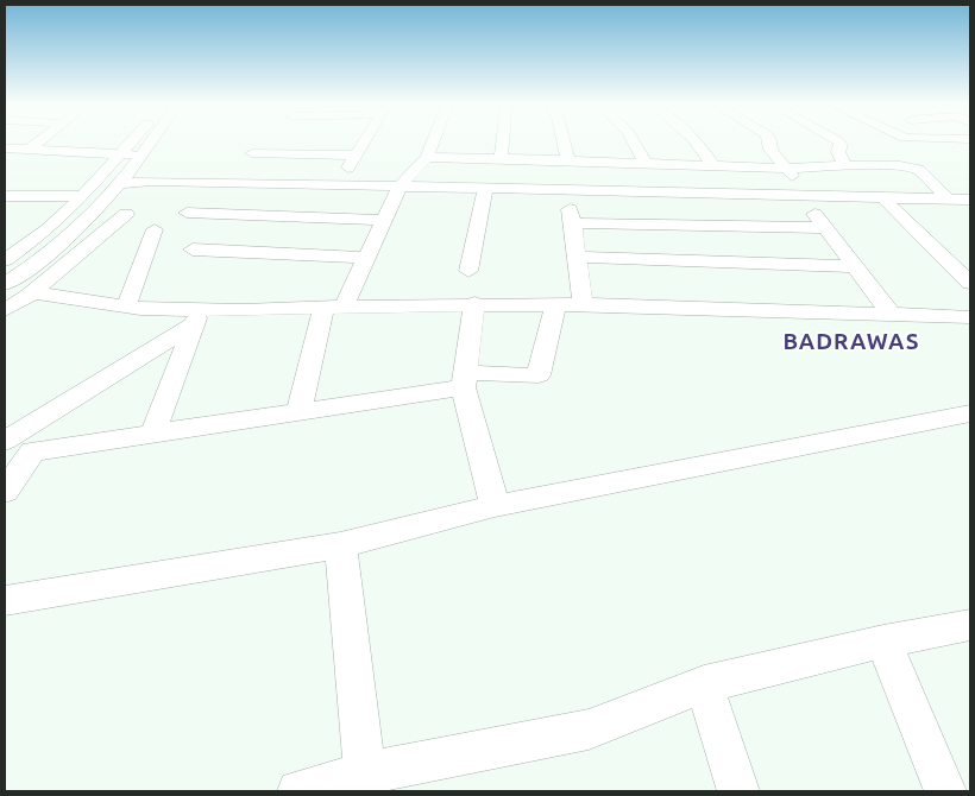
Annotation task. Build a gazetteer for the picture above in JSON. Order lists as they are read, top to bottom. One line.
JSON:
{"districts":["BADRAWAS"]}
